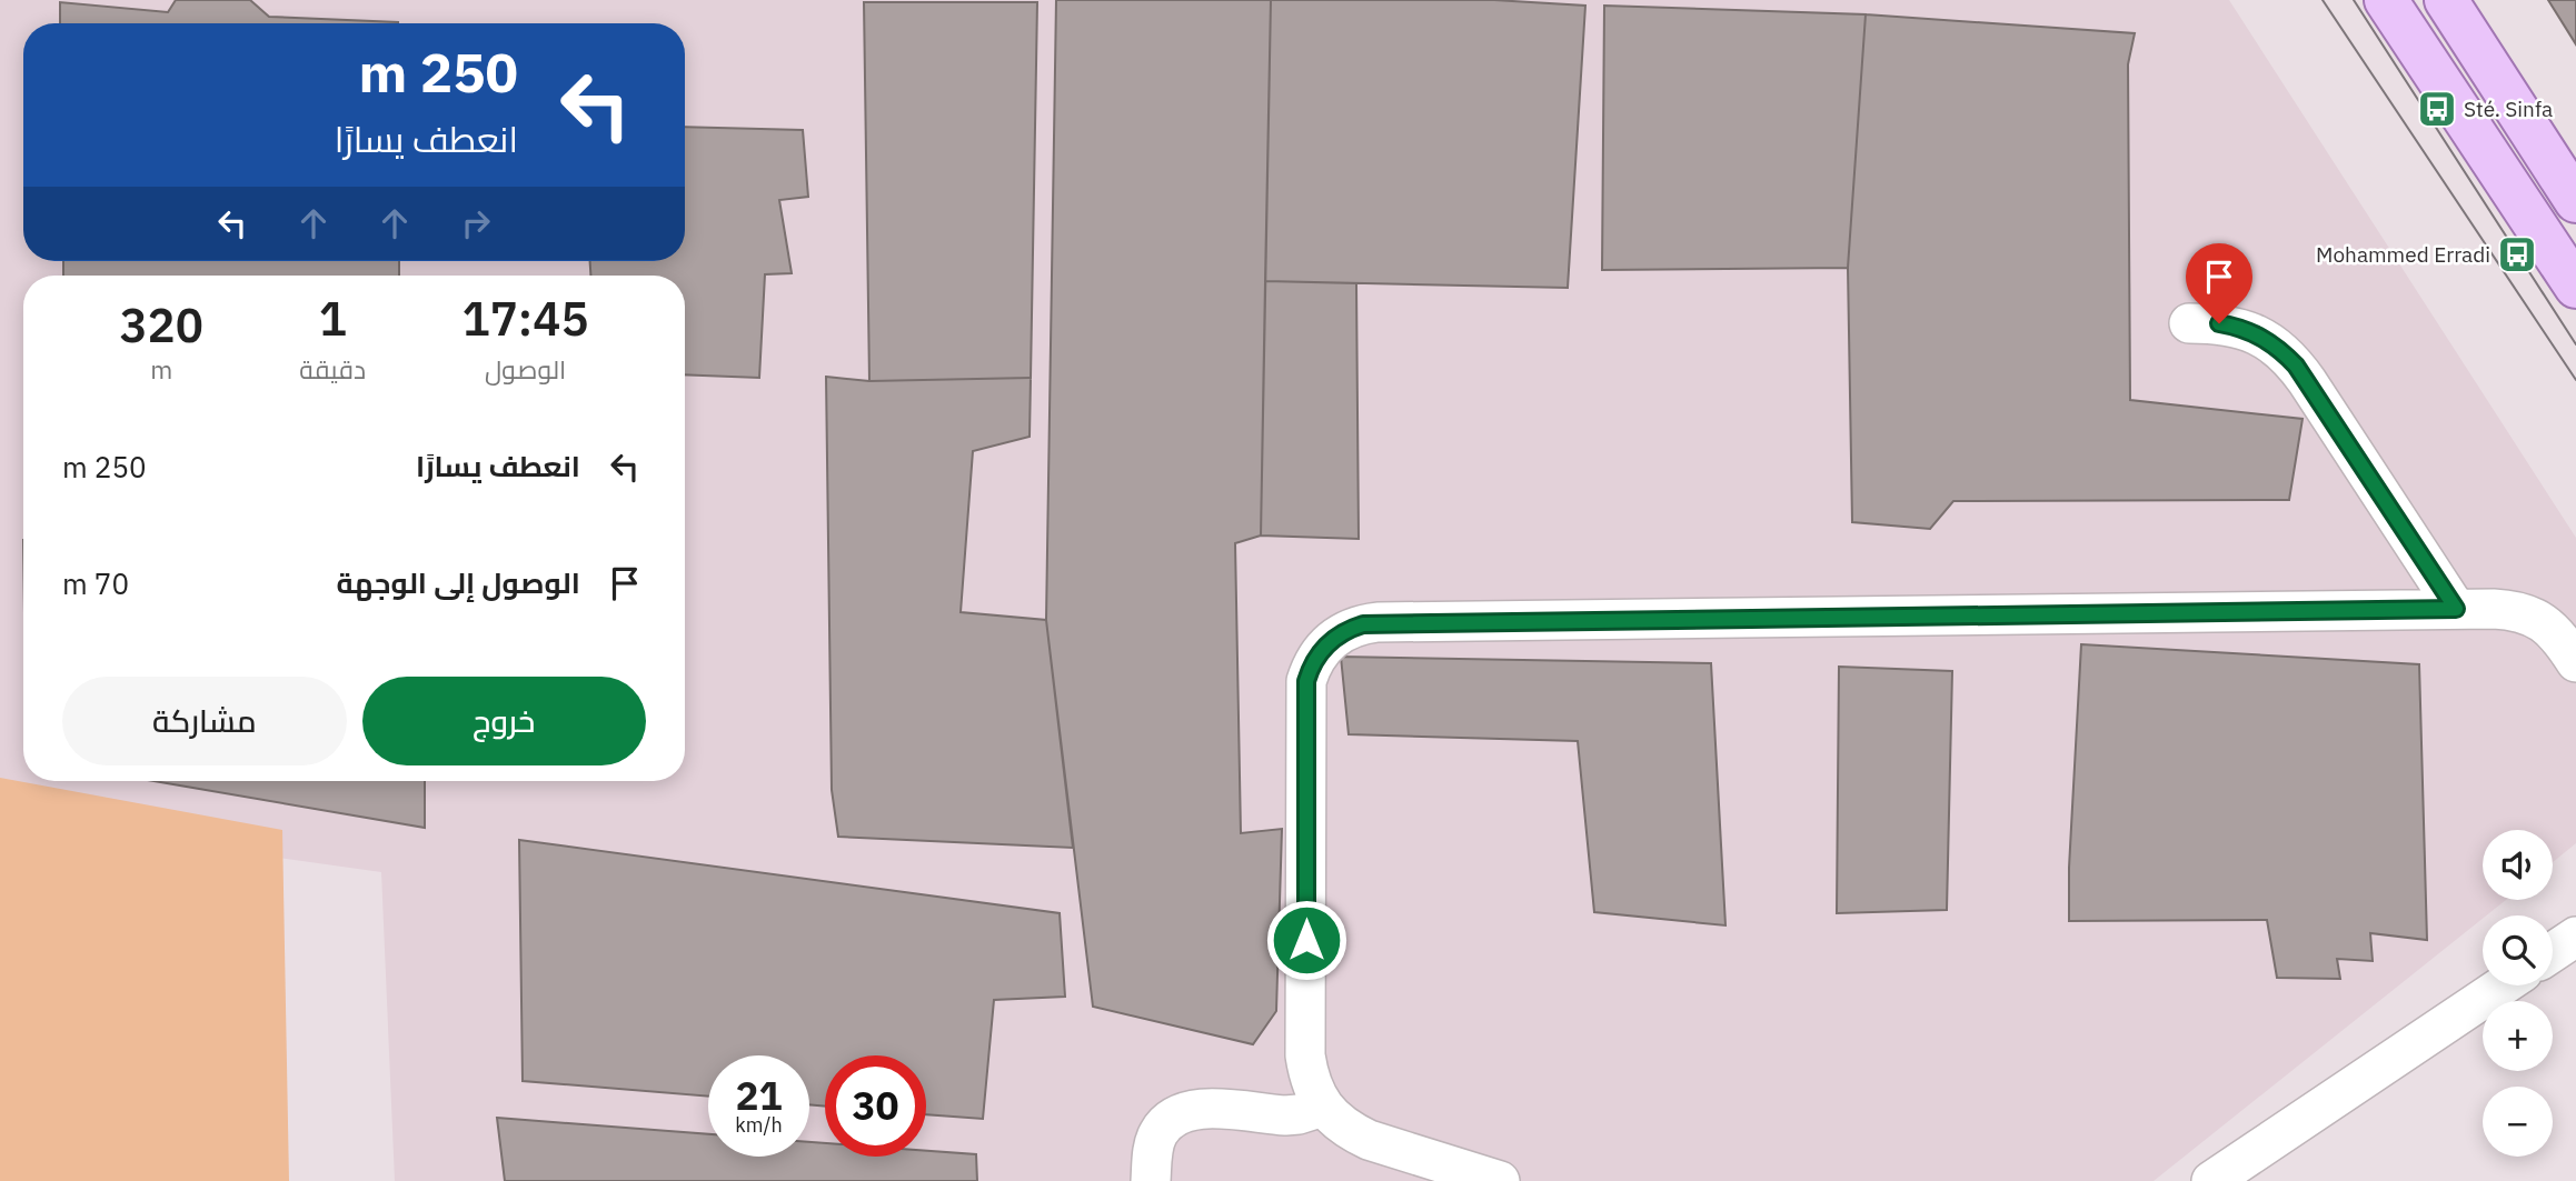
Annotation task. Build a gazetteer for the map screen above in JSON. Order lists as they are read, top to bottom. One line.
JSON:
{"places":{"bus stop":["Sté. Sinfa","Mohammed Erradi"]},"page":{"turn":["250 m","انعطف يسارًا"],"eta":["17:45","الوصول","1","دقيقة","320","m"],"list":[{"name":"انعطف يسارًا","value":"250 m"},{"name":"الوصول إلى الوجهة","value":"70 m"}],"buttons":["خروج","مشاركة"],"map_buttons":["+","−"],"speed":"21 km/h","limit":"30"}}
